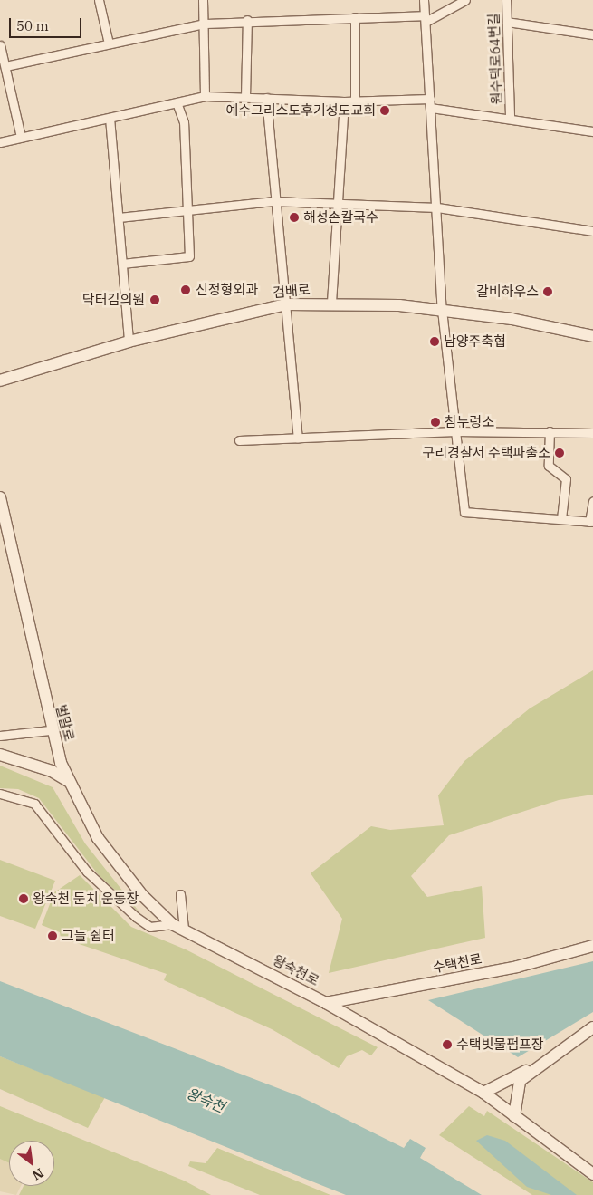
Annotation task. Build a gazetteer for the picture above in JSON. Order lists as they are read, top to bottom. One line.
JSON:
{"streets":{"street":["원수택로64번길","검배로","벌말로","수택천로","왕숙천로"]},"crossings":[["벌말로","왕숙천로"],["수택천로","왕숙천로"]],"water":["왕숙천"],"places":["예수그리스도후기성도교회","해성손칼국수","신정형외과","갈비하우스","닥터김의원","남양주축협","참누렁소","구리경찰서 수택파출소","왕숙천 둔치 운동장","그늘 쉼터","수택빗물펌프장"],"scale_bar":"50 m","north":"bottom right"}
